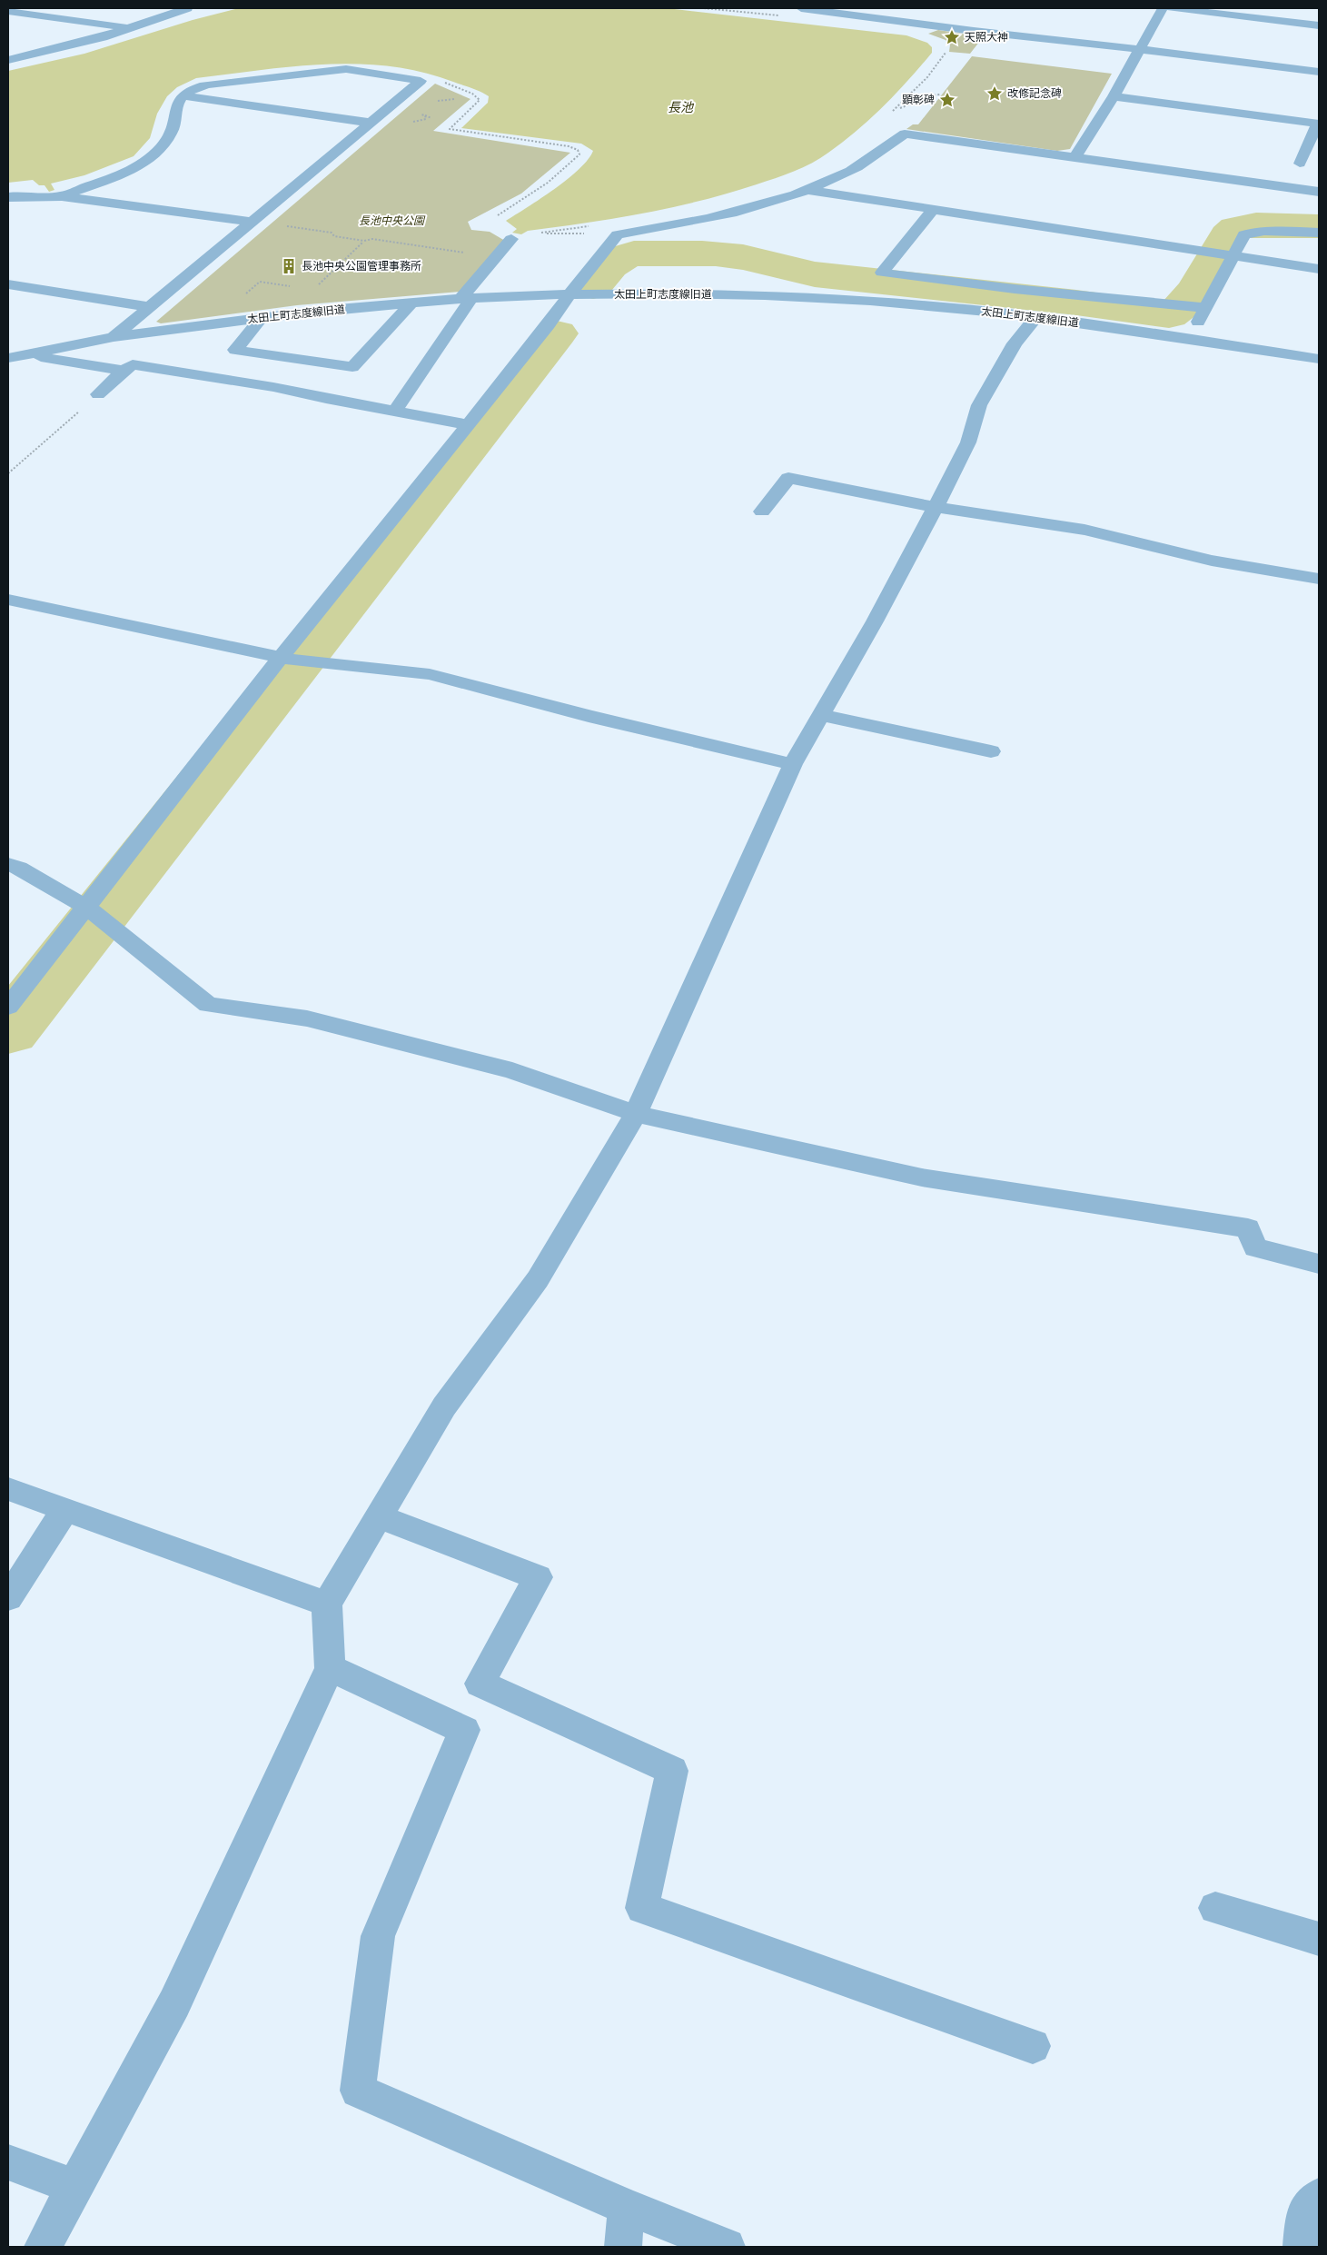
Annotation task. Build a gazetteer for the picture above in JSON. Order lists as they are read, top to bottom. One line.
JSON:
{"streets":{"street":["太田上町志度線旧道"]},"water":["長池"],"parks":["長池中央公園"],"places":{"place":["天照大神","改修記念碑","顕彰碑"],"building":["長池中央公園管理事務所"]}}
